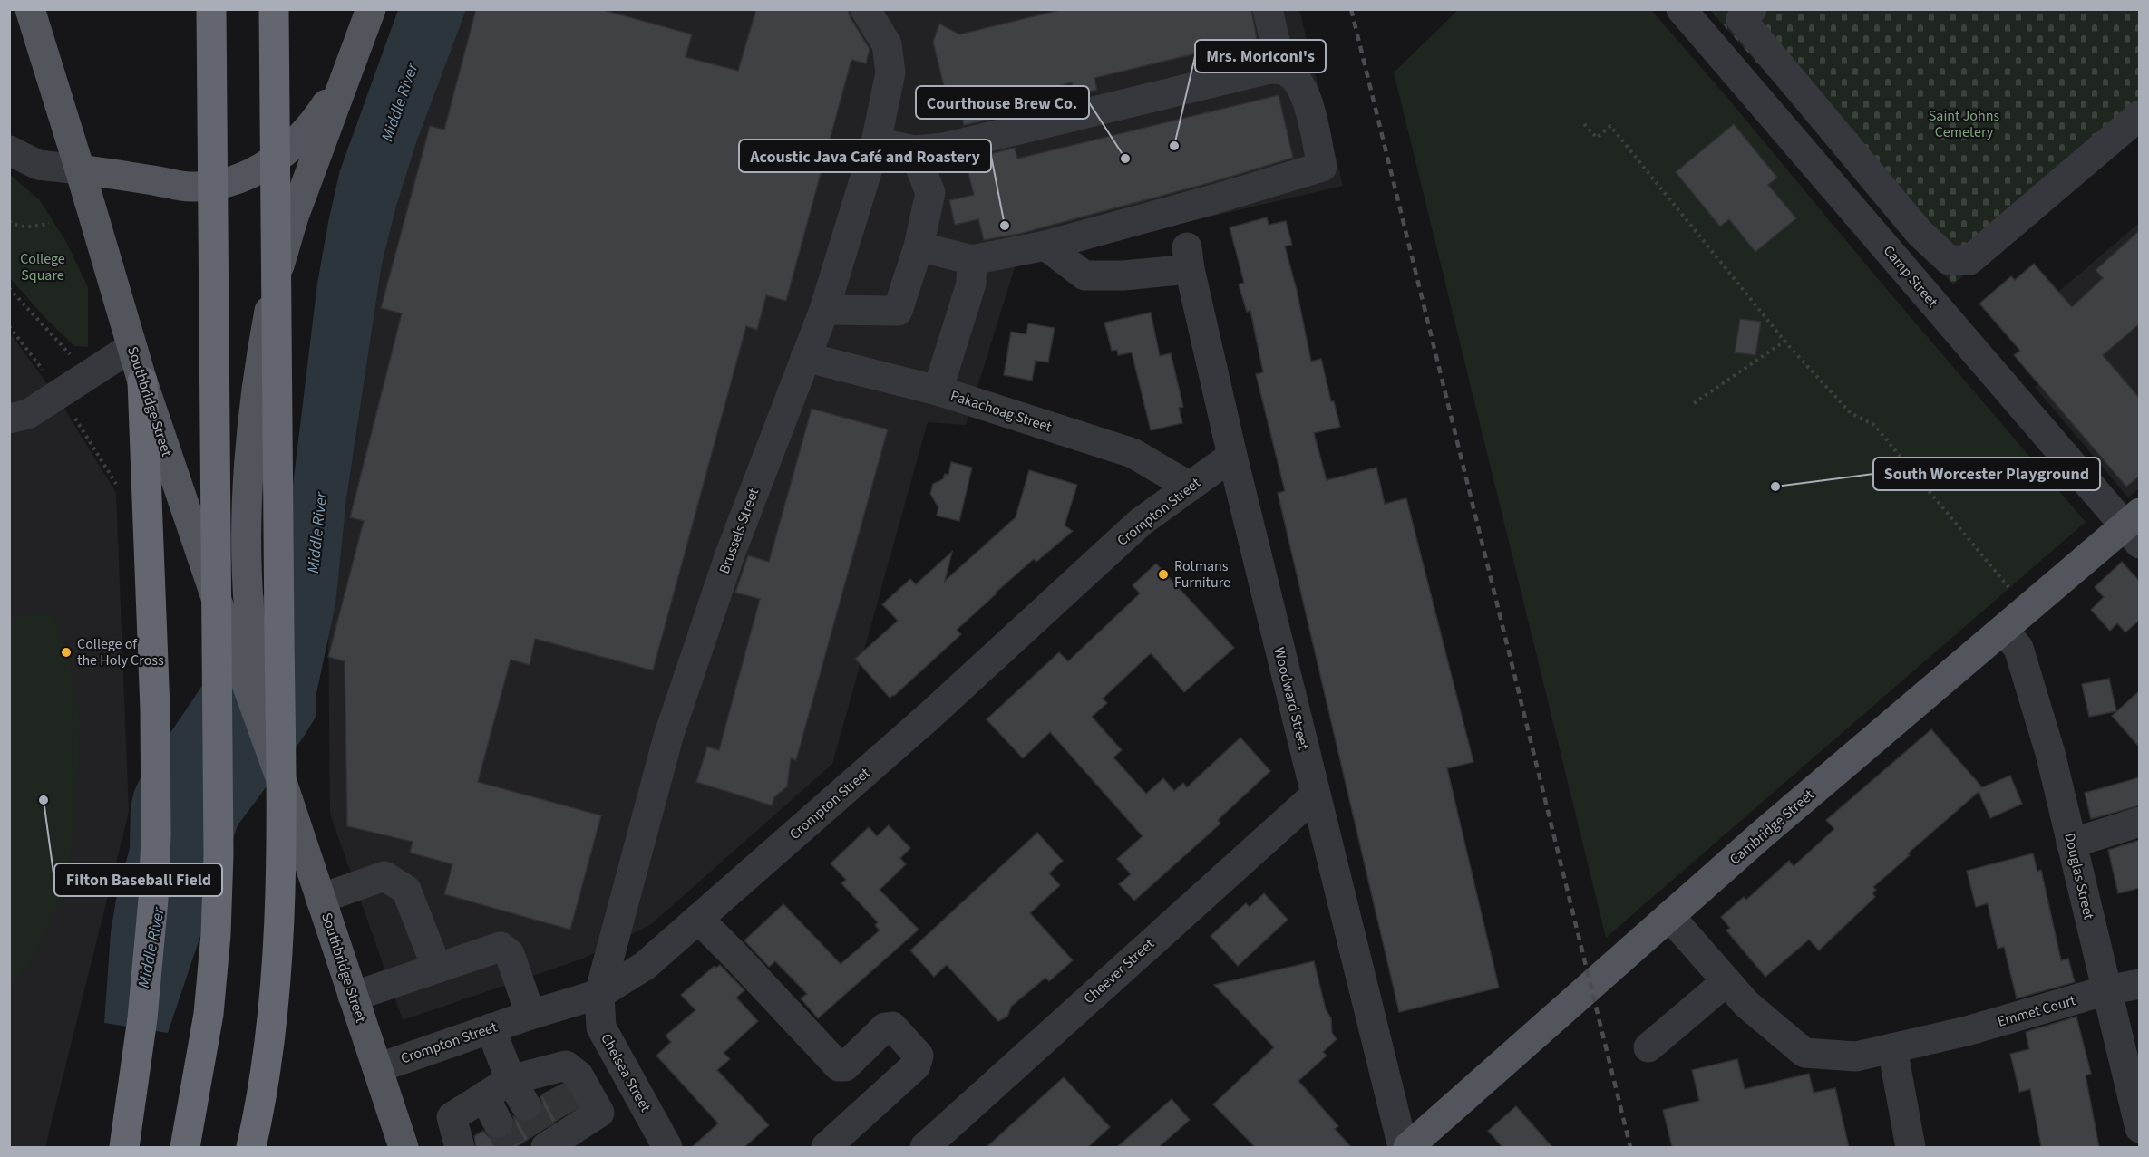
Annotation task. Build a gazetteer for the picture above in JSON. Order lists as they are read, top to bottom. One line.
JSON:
{"streets":{"main road":["Southbridge Street","Cambridge Street"],"street":["Camp Street","Pakachoag Street","Crompton Street","Brussels Street","Woodward Street","Douglas Street","Cheever Street","Emmet Court","Chelsea Street"]},"crossings":[["Camp Street","Cambridge Street"],["Southbridge Street","Crompton Street"],["Pakachoag Street","Crompton Street"],["Pakachoag Street","Brussels Street"],["Crompton Street","Brussels Street"],["Crompton Street","Woodward Street"],["Crompton Street","Chelsea Street"],["Brussels Street","Chelsea Street"],["Woodward Street","Cheever Street"],["Cambridge Street","Douglas Street"],["Cambridge Street","Emmet Court"],["Douglas Street","Emmet Court"]],"water":["Middle River"],"parks":["Saint Johns Cemetery","College Square"],"places":["Mrs. Moriconi's","Courthouse Brew Co.","Acoustic Java Café and Roastery","South Worcester Playground","Rotmans Furniture","College of the Holy Cross","Filton Baseball Field"]}
